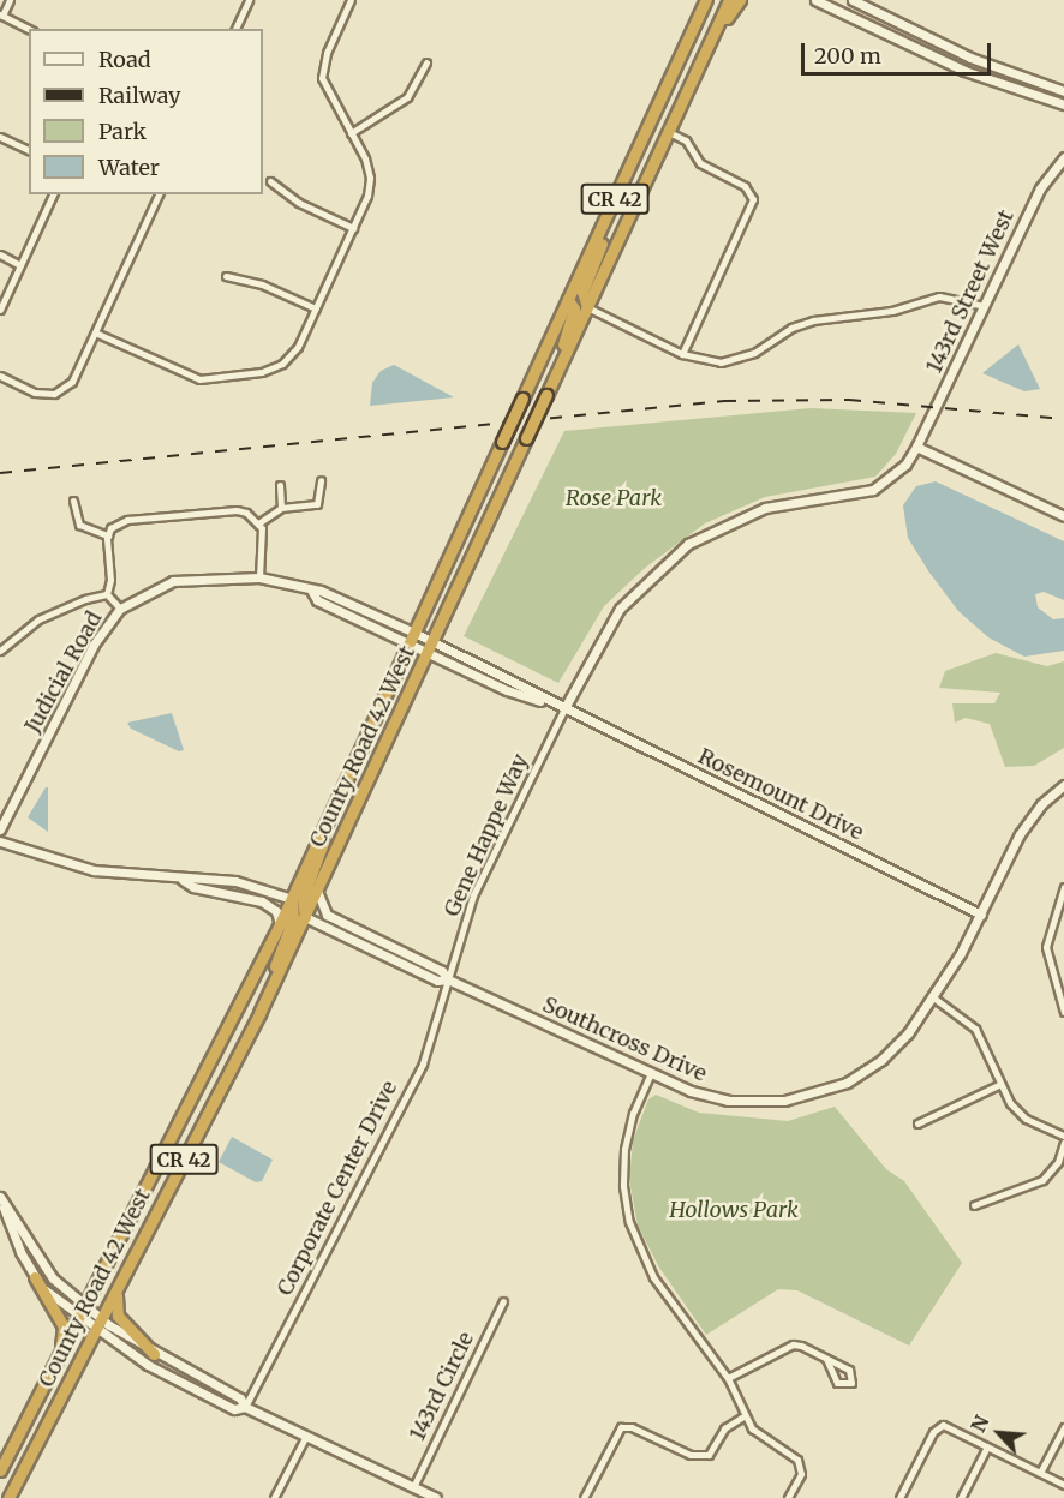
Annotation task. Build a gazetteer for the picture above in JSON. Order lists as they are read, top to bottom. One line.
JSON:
{"streets":{"highway":["CR 42","County Road 42 West"],"street":["143rd Street West","Judicial Road","Rosemount Drive","Gene Happe Way","Southcross Drive","Corporate Center Drive","143rd Circle"]},"crossings":[["Judicial Road","County Road 42 West"],["Judicial Road","Rosemount Drive"],["County Road 42 West","Rosemount Drive"],["County Road 42 West","Southcross Drive"],["Rosemount Drive","Gene Happe Way"],["Rosemount Drive","Southcross Drive"],["Gene Happe Way","Southcross Drive"],["Gene Happe Way","Corporate Center Drive"],["Southcross Drive","Corporate Center Drive"]],"parks":["Rose Park","Hollows Park"],"legend":["Road","Railway","Park","Water"],"scale_bar":"200 m","north":"top left"}
